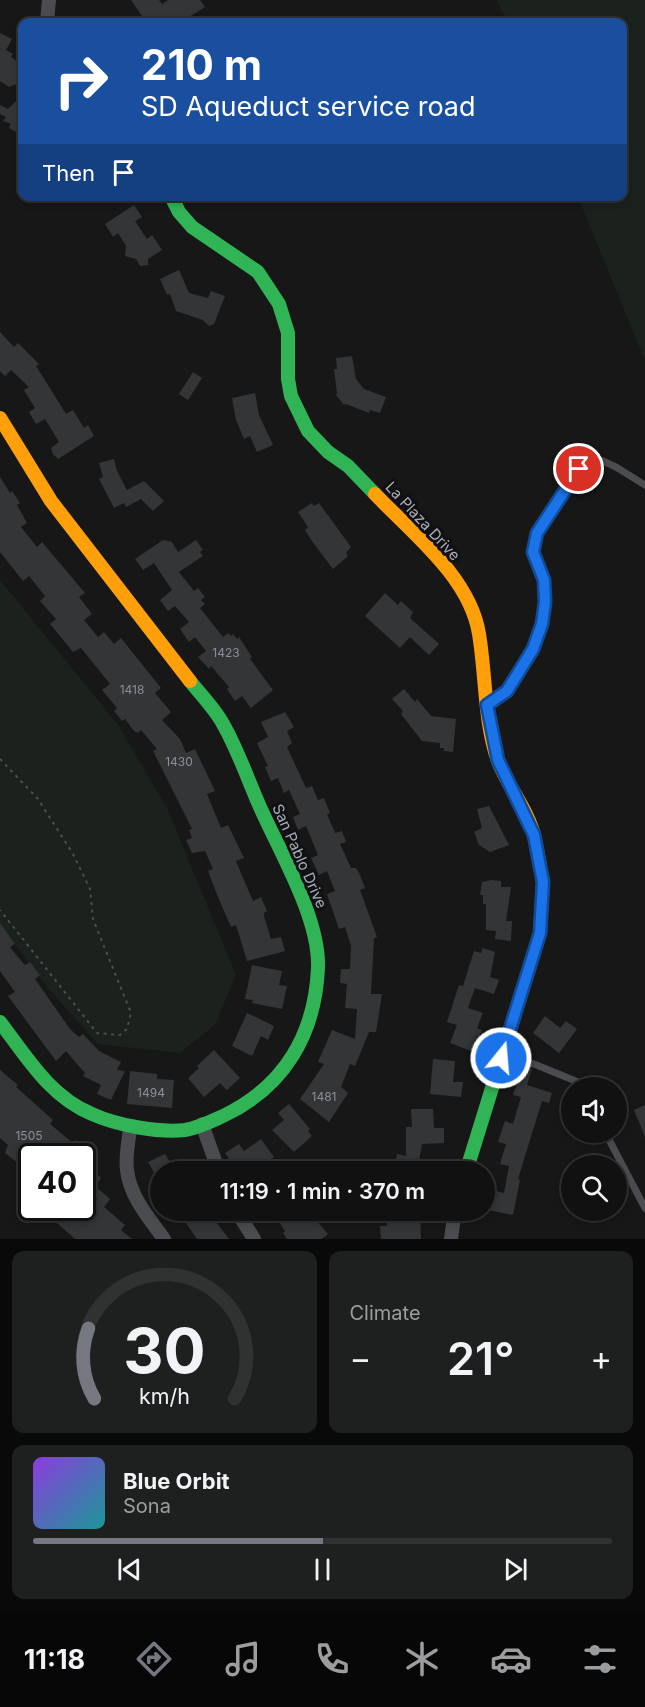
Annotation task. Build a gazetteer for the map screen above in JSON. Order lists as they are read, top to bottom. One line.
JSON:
{"streets":{"street":["La Plaza Drive","San Pablo Drive"]},"house_numbers":["1423","1418","1430","1494","1481","1505"],"page":{"turn":["210 m","SD Aqueduct service road"],"then":"Then","limit":"40","trip":"11:19 · 1 min · 370 m","tile":"Climate","heat":["−","21°","+"],"song":["Blue Orbit","Sona"],"tabs":"11:18","gauge":["30","km/h"]}}
